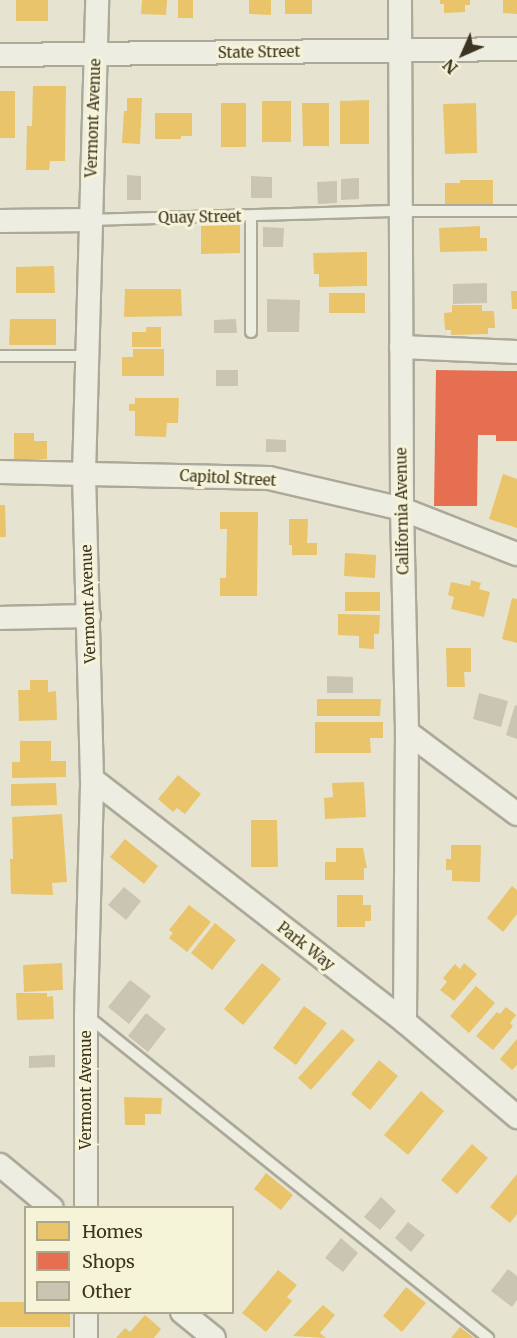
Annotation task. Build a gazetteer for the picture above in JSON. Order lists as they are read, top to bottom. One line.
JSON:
{"streets":{"street":["State Street","Vermont Avenue","Quay Street","Capitol Street","California Avenue","Park Way"]},"crossings":[["State Street","Vermont Avenue"],["State Street","California Avenue"],["Vermont Avenue","Quay Street"],["Vermont Avenue","Capitol Street"],["Vermont Avenue","Park Way"],["Quay Street","California Avenue"],["Capitol Street","California Avenue"],["California Avenue","Park Way"]],"legend":["Homes","Shops","Other"],"north":"bottom left"}
